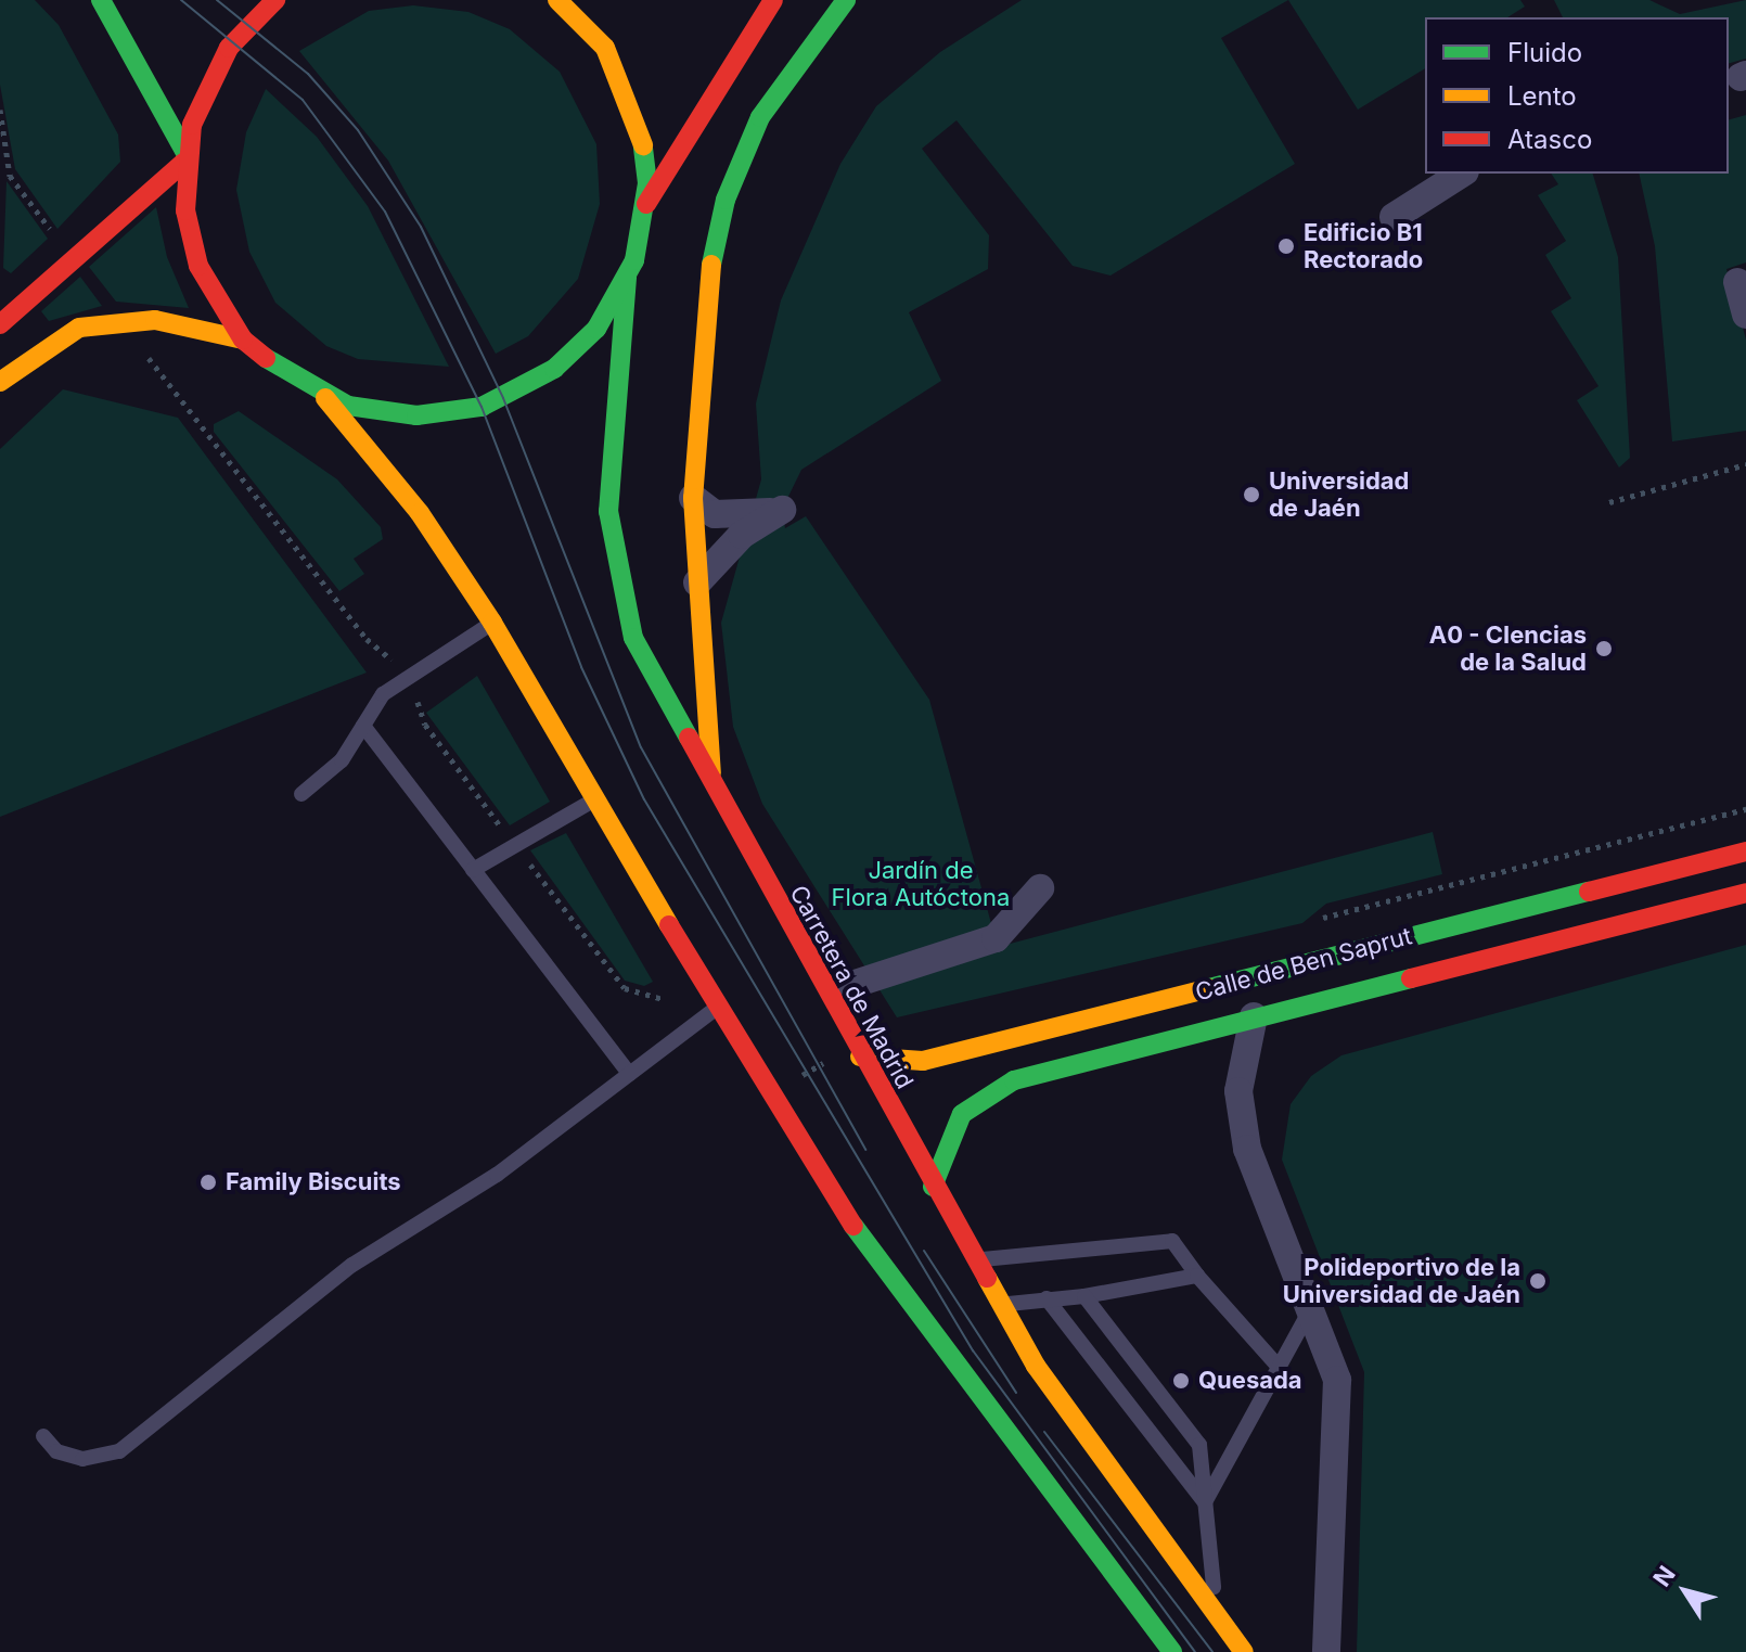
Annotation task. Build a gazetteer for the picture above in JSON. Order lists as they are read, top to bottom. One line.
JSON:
{"streets":{"main road":["Calle de Ben Saprut","Carretera de Madrid"]},"crossings":[["Calle de Ben Saprut","Carretera de Madrid"]],"parks":["Jardín de Flora Autóctona"],"places":["Edificio B1 Rectorado","Universidad de Jaén","A0 - CIencias de la Salud","Family Biscuits","Polideportivo de la Universidad de Jaén","Quesada"],"legend":["Fluido","Lento","Atasco"],"north":"top left"}
